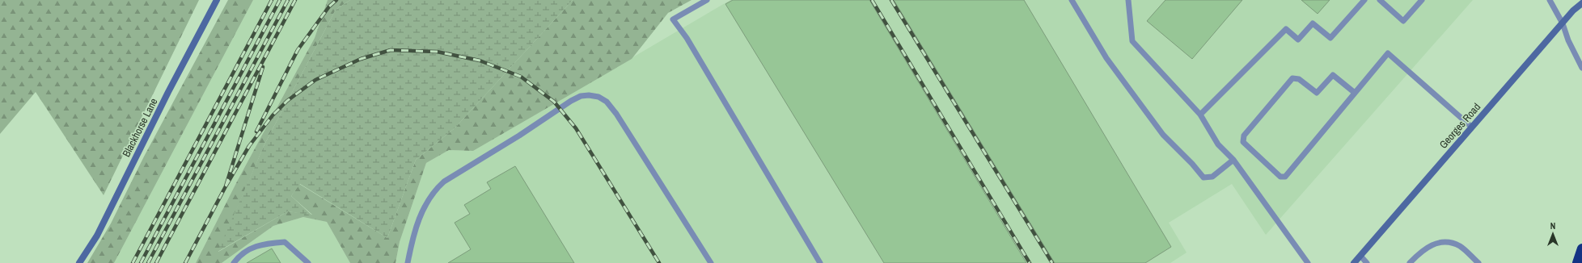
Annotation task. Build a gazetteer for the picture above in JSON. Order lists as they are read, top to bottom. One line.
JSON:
{"streets":{"street":["Georges Road","Blackhorse Lane"]},"north":"top"}
